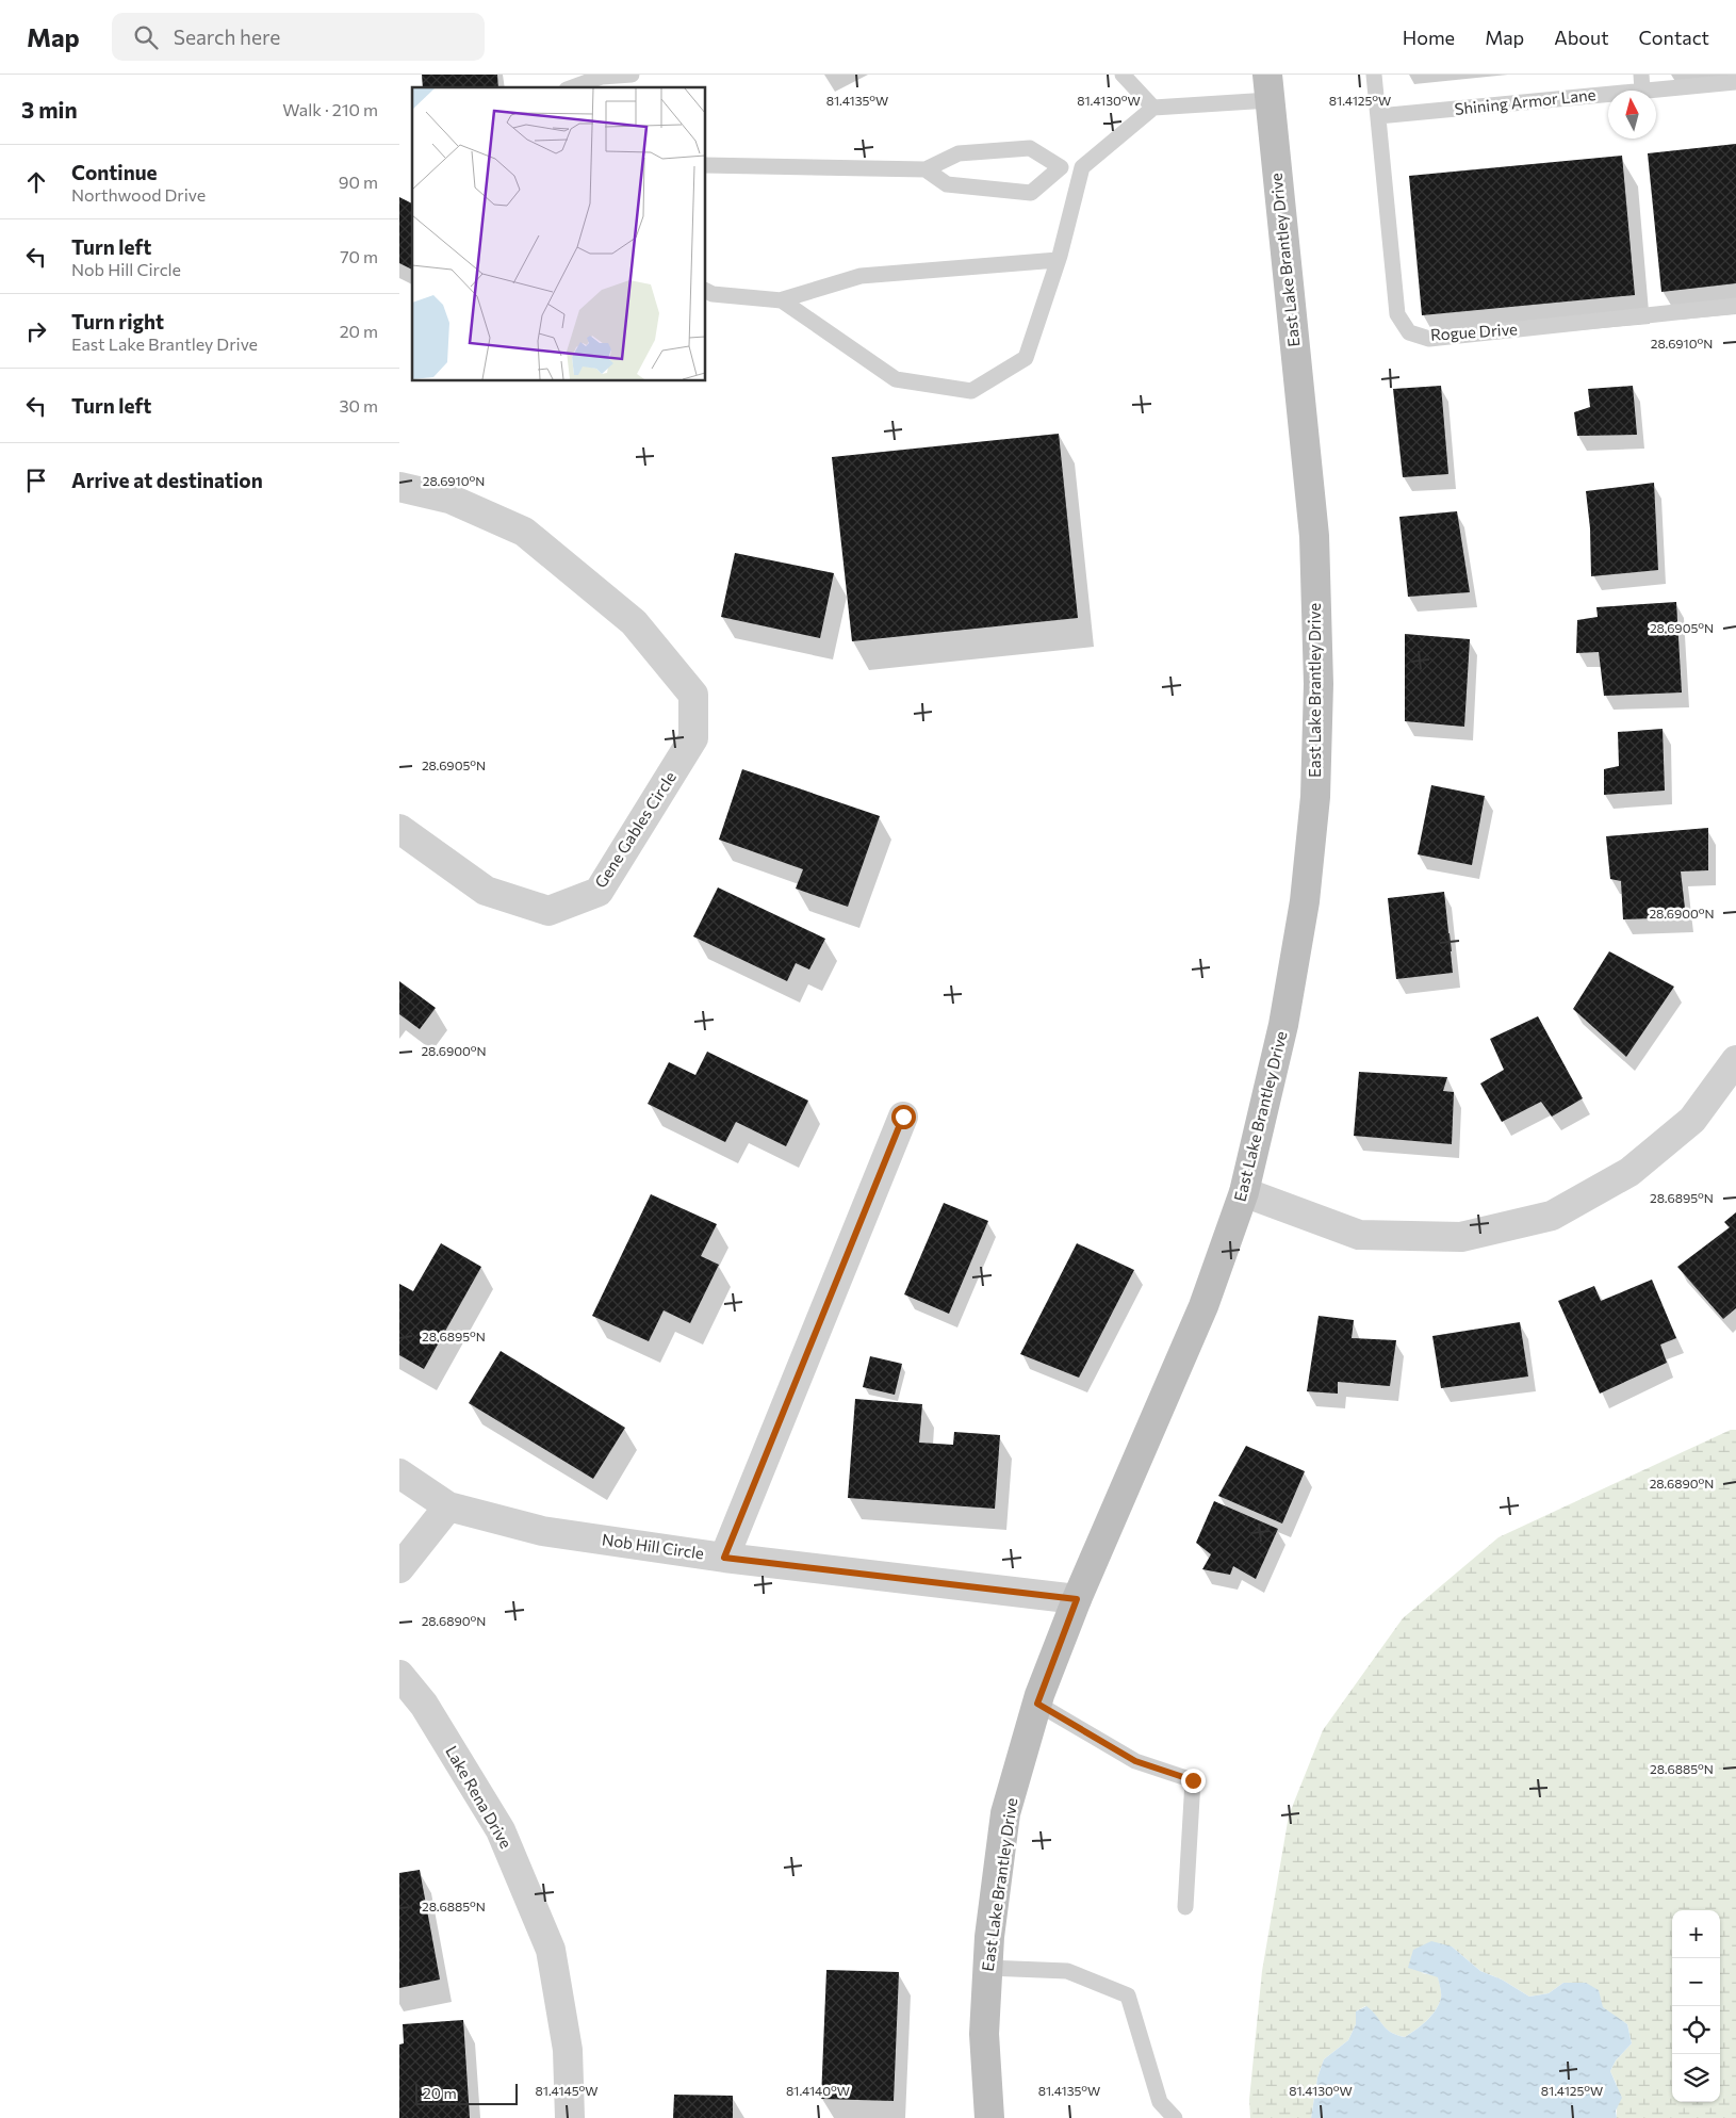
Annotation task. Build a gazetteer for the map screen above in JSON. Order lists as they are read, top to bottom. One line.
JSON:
{"streets":{"street":["East Lake Brantley Drive","Gene Gables Circle","Nob Hill Circle","Lake Rena Drive"],"lane":["Shining Armor Lane","Rogue Drive"]},"crossings":[["Shining Armor Lane","Rogue Drive"],["East Lake Brantley Drive","Nob Hill Circle"]],"scale_bar":"20 m","north":"top","page":{"header":"Map","search":"Search here","nav":["Home","Map","About","Contact"],"heading":["3 min","Walk · 210 m"],"list":[["Continue","Northwood Drive","90 m"],["Turn left","Nob Hill Circle","70 m"],["Turn right","East Lake Brantley Drive","20 m"],["Turn left","30 m"],"Arrive at destination"],"map_buttons":["+","−"],"scale":"20 m"},"coordinates":["81.4135°W","81.4130°W","81.4125°W","28.6910°N","28.6905°N","28.6900°N","28.6895°N","28.6890°N","28.6885°N","81.4145°W","81.4140°W"]}
